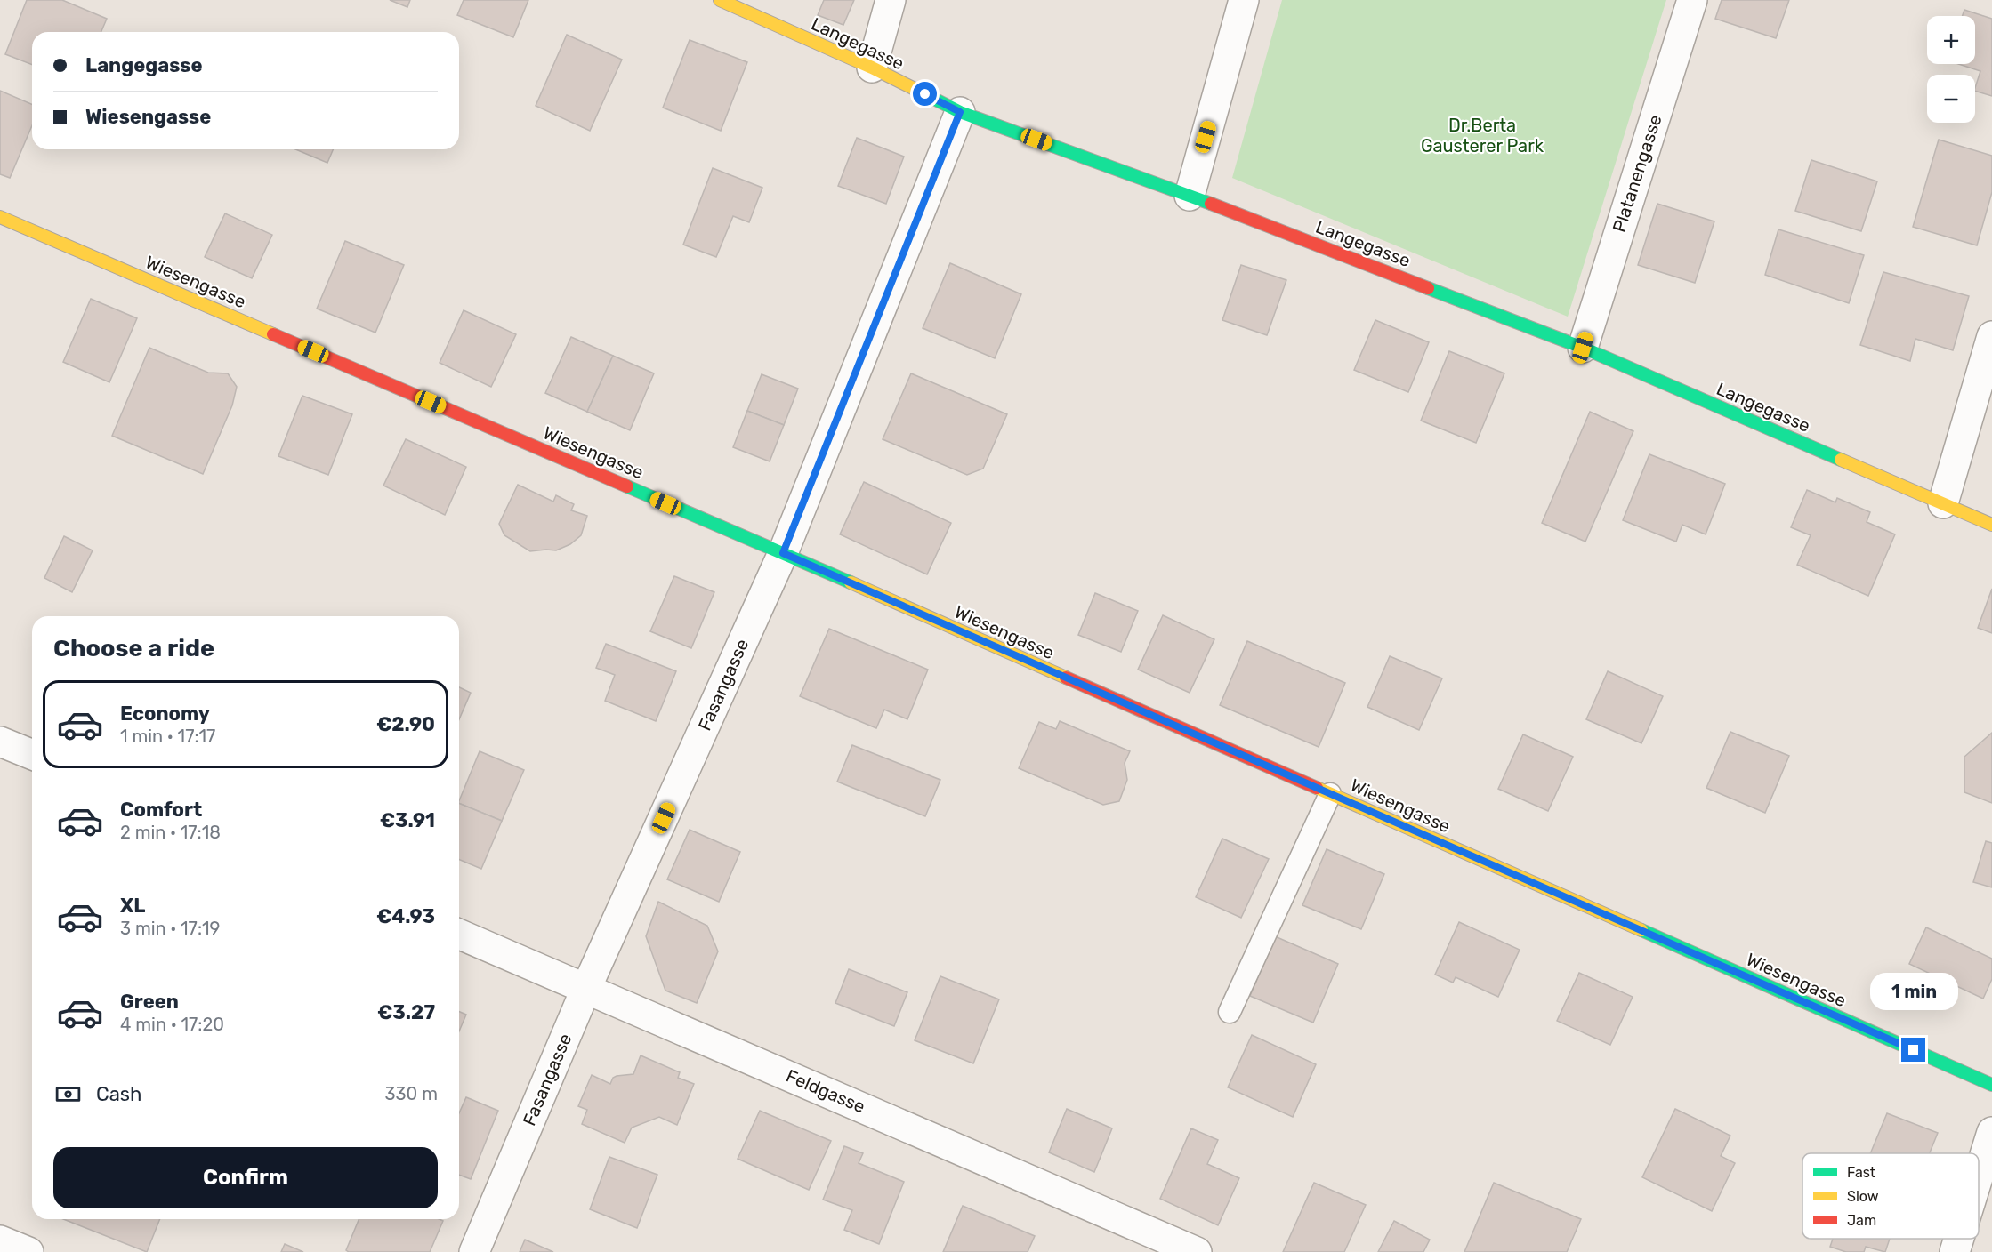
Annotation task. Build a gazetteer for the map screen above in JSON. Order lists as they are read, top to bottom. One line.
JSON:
{"streets":{"street":["Langegasse","Platanengasse","Wiesengasse","Fasangasse","Feldgasse"]},"crossings":[["Langegasse","Platanengasse"],["Langegasse","Fasangasse"],["Wiesengasse","Fasangasse"],["Fasangasse","Feldgasse"]],"parks":["Dr.Berta Gausterer Park"],"legend":["Fast","Slow","Jam"],"page":{"map_buttons":["+","−"],"banner":["Langegasse","Wiesengasse"],"heading":"Choose a ride","list":[{"name":"Economy","note":"1 min · 17:17","value":"€2.90"},{"name":"Comfort","note":"2 min · 17:18","value":"€3.91"},{"name":"XL","note":"3 min · 17:19","value":"€4.93"},{"name":"Green","note":"4 min · 17:20","value":"€3.27"}],"bubble":"1 min","pay":["Cash","330 m"],"buttons":"Confirm"}}
